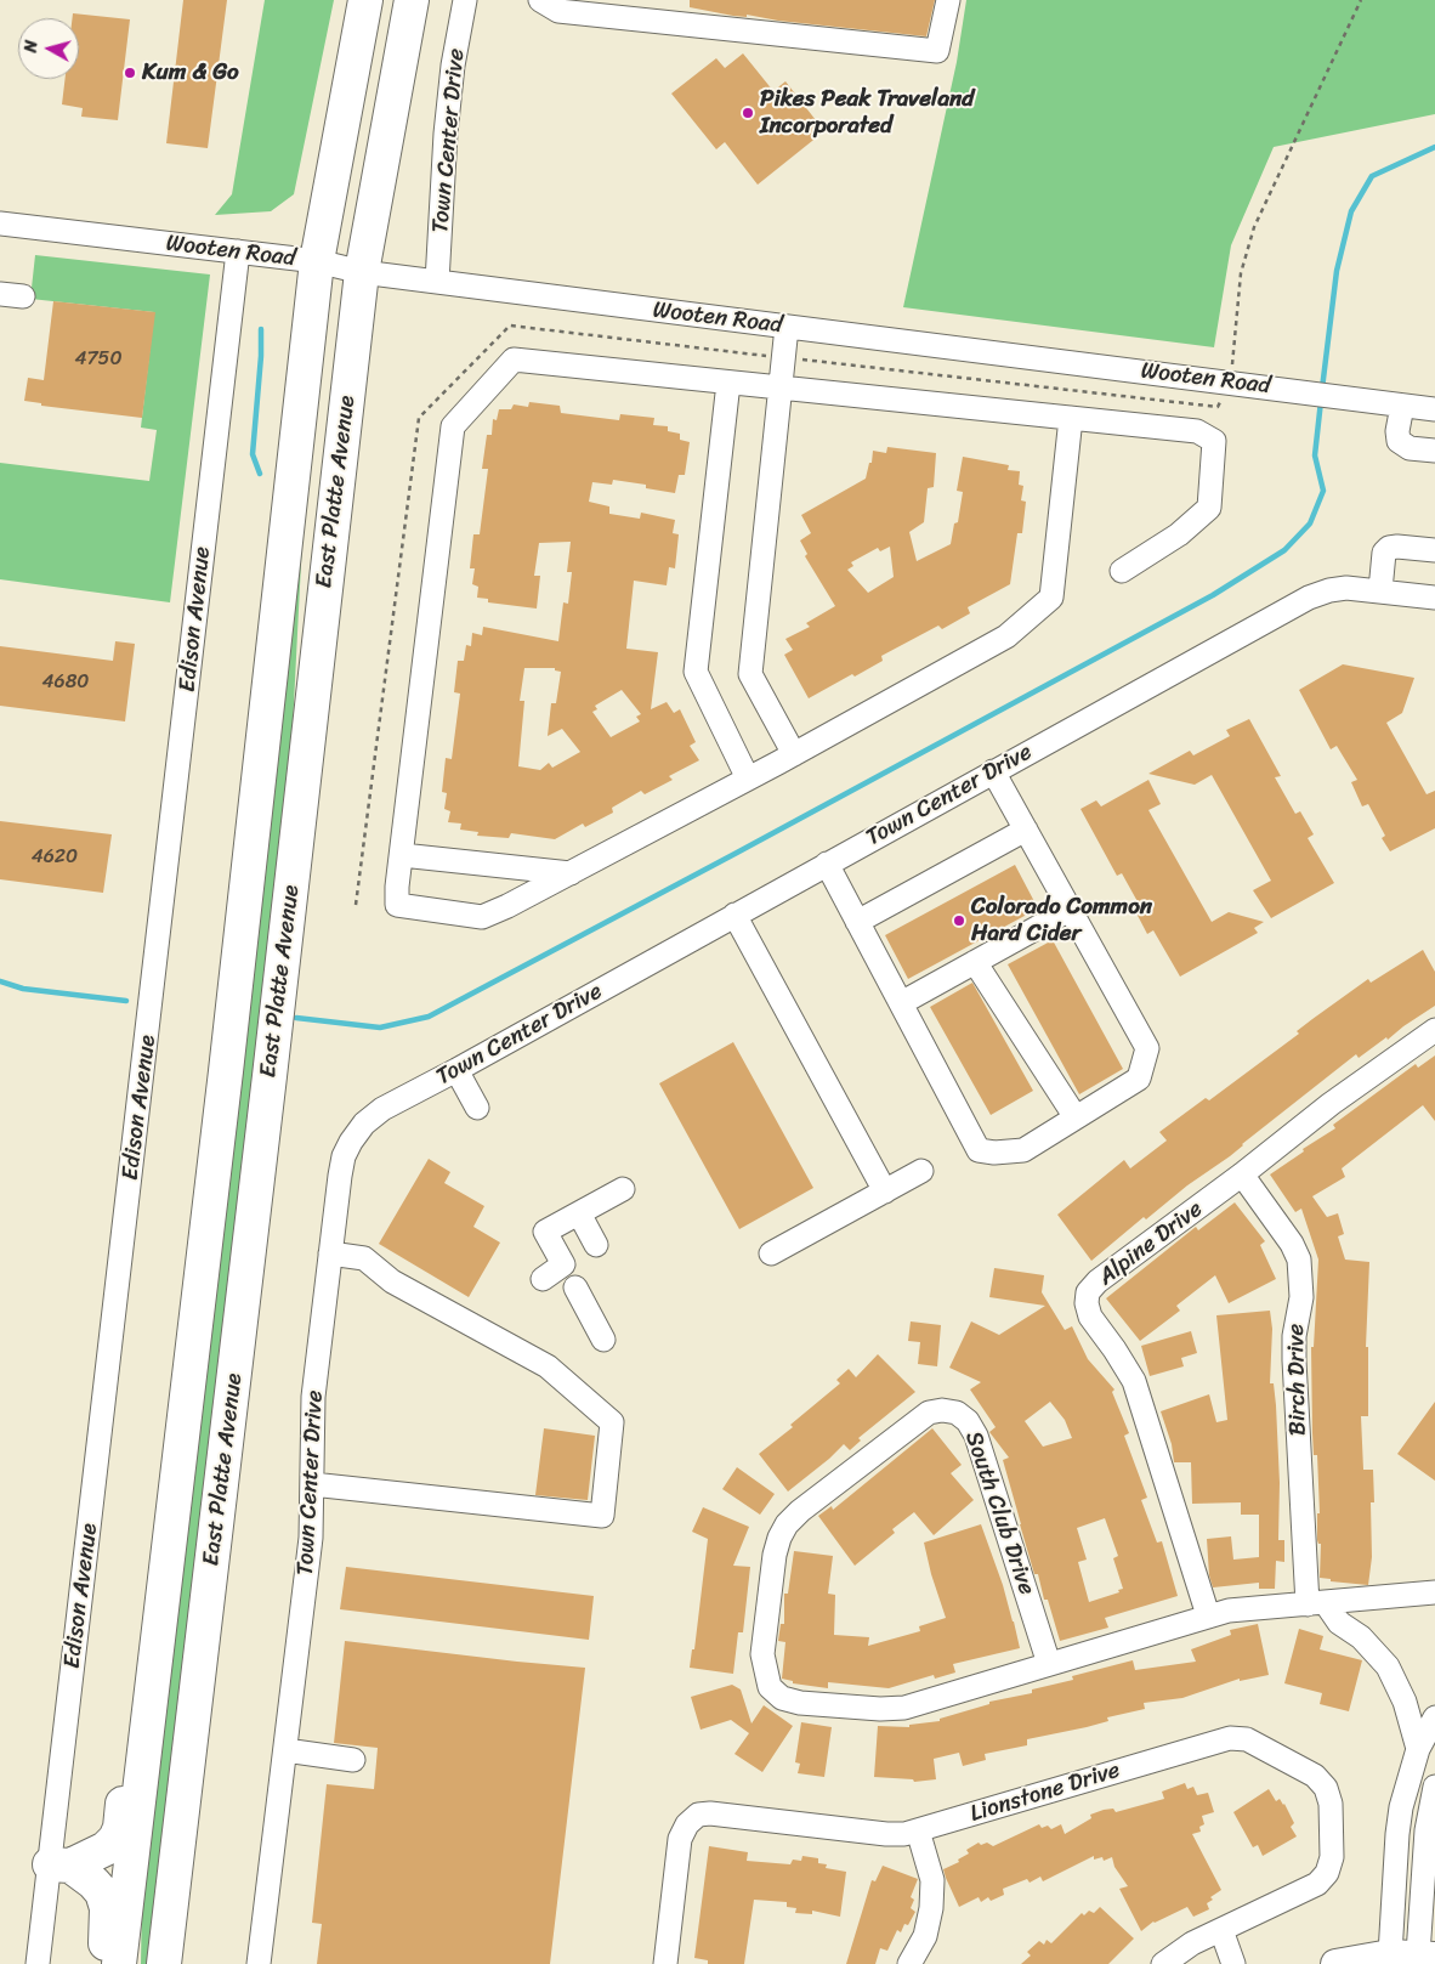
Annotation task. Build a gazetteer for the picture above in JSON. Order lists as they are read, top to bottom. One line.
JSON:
{"streets":{"highway":["East Platte Avenue"],"street":["Town Center Drive","Wooten Road","Edison Avenue","Alpine Drive","Birch Drive","South Club Drive","Lionstone Drive"]},"crossings":[["Town Center Drive","Wooten Road"],["Wooten Road","East Platte Avenue"],["Wooten Road","Edison Avenue"],["Alpine Drive","Birch Drive"],["Alpine Drive","South Club Drive"],["Birch Drive","South Club Drive"]],"places":["Kum & Go","Pikes Peak Traveland Incorporated","Colorado Common Hard Cider"],"house_numbers":["4750","4680","4620"],"north":"left"}
